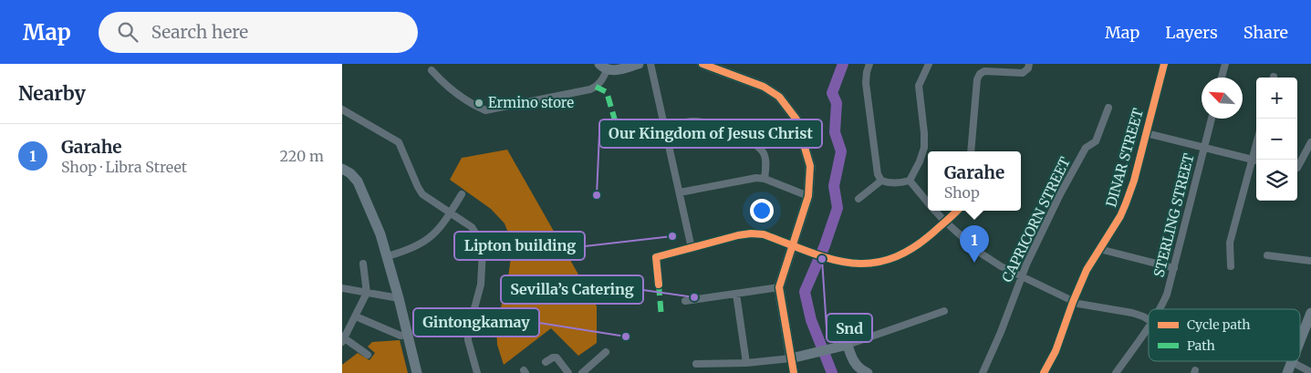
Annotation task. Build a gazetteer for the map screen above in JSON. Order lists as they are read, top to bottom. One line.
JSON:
{"streets":{"street":["DINAR STREET","STERLING STREET","CAPRICORN STREET"]},"places":["Ermino store","Our Kingdom of Jesus Christ","Lipton building","Snd","Sevilla’s Catering","Gintongkamay"],"legend":["Cycle path","Path"],"north":"top left","page":{"header":"Map","search":"Search here","nav":["Map","Layers","Share"],"heading":"Nearby","map_buttons":["+","−"],"list":[{"mark":"1","name":"Garahe","note":"Shop · Libra Street","value":"220 m"}],"popup":["Garahe","Shop"],"pins":"1"}}
